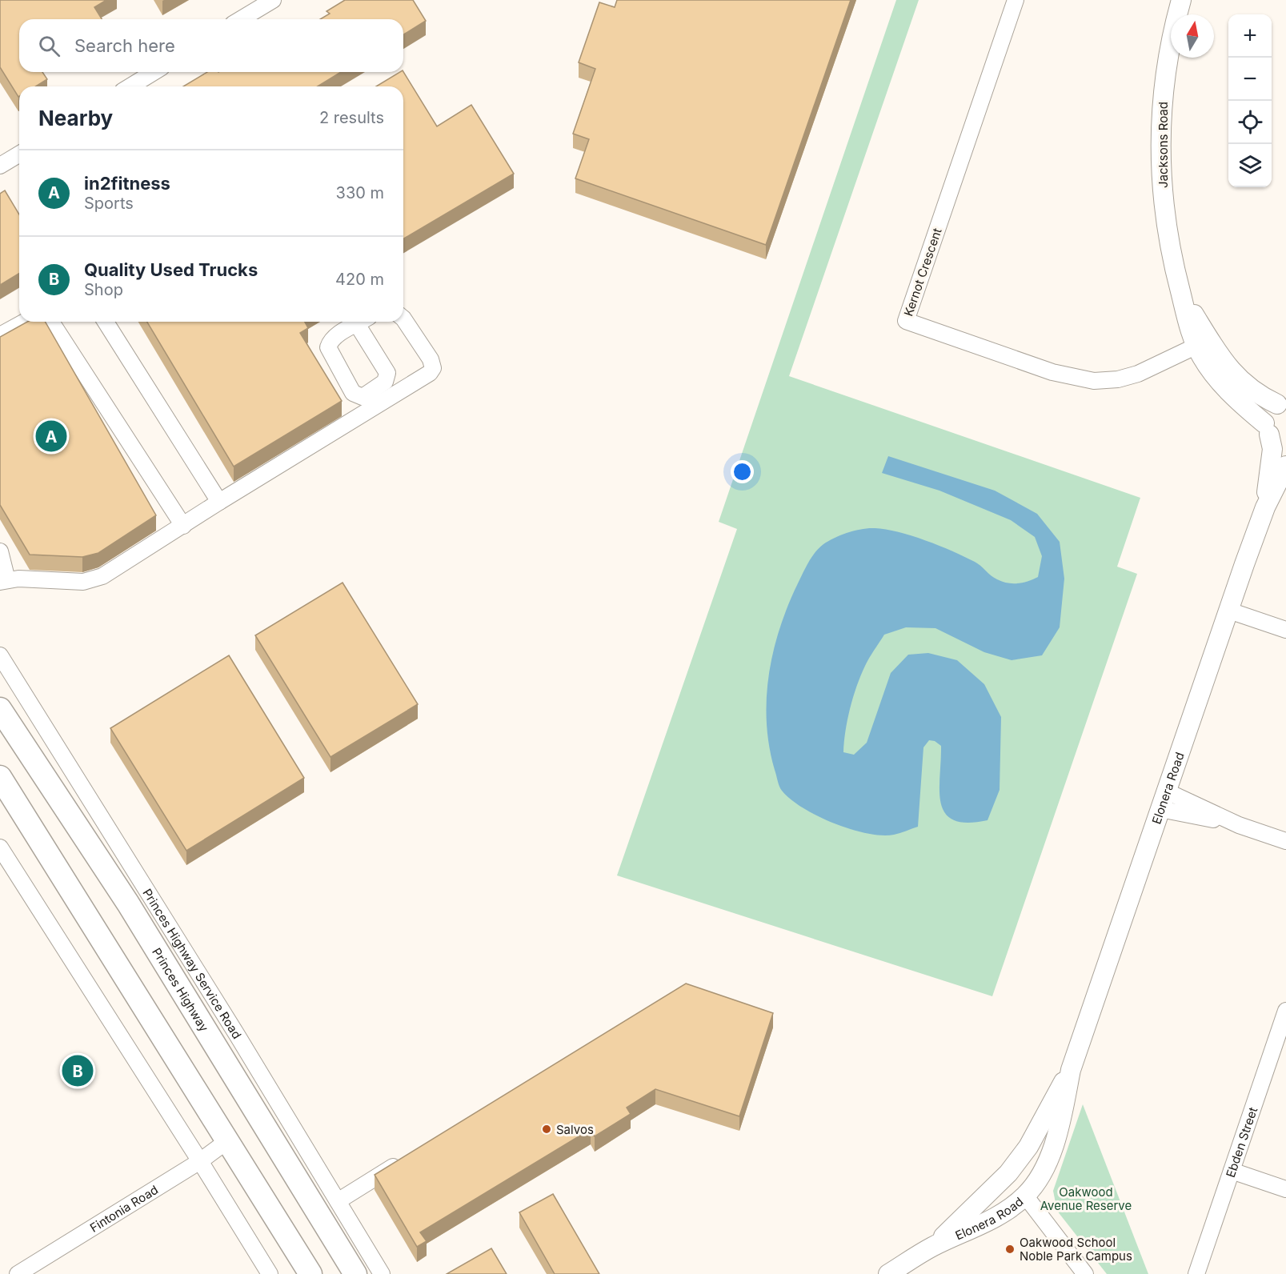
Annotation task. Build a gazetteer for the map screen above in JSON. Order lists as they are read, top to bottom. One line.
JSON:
{"streets":{"highway":["Princes Highway"],"main road":["Jacksons Road","Elonera Road"],"street":["Kernot Crescent","Princes Highway Service Road","Ebden Street","Fintonia Road"]},"crossings":[["Jacksons Road","Kernot Crescent"],["Jacksons Road","Elonera Road"]],"parks":["Oakwood Avenue Reserve"],"places":["Salvos","Oakwood School Noble Park Campus"],"north":"top","page":{"map_buttons":["+","−"],"search":"Search here","heading":["Nearby","2 results"],"list":[{"mark":"A","name":"in2fitness","note":"Sports","value":"330 m"},{"mark":"B","name":"Quality Used Trucks","note":"Shop","value":"420 m"}],"pins":["A","B"]}}
